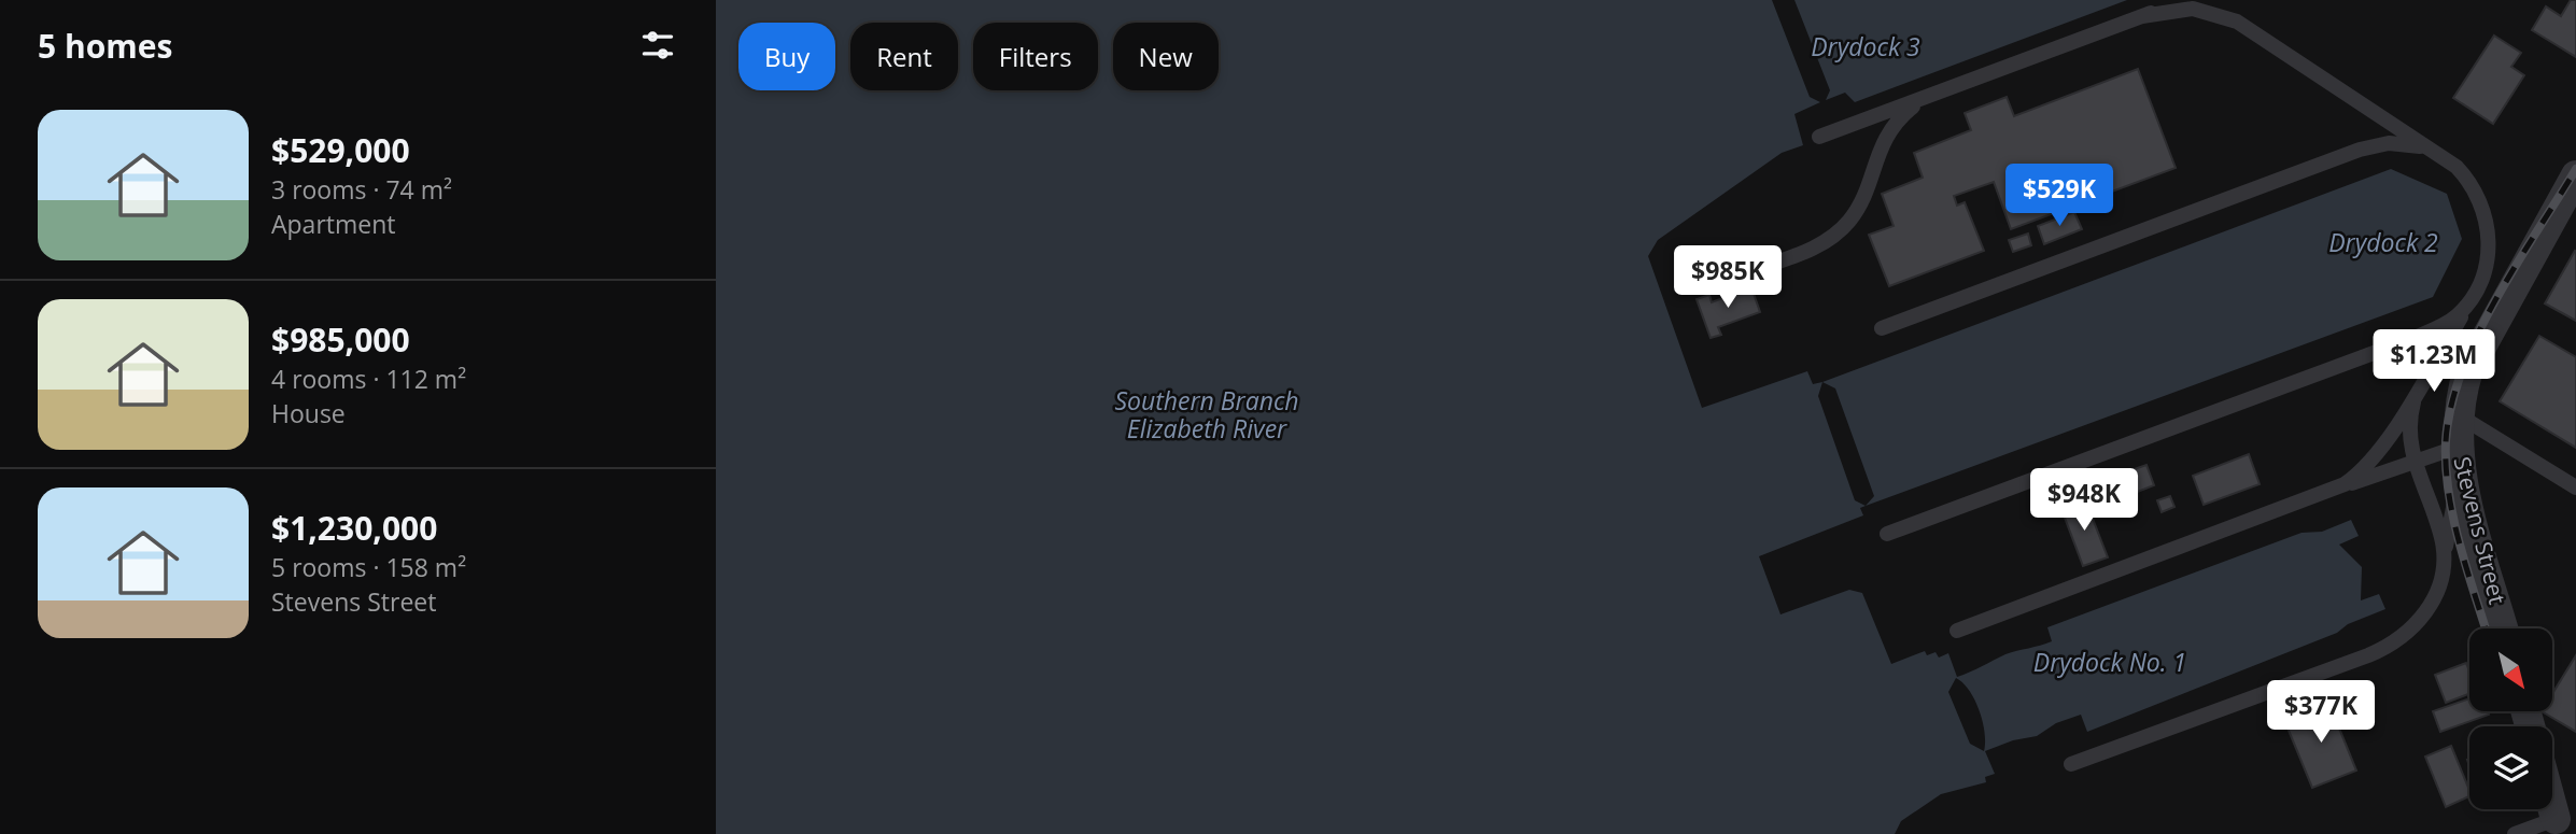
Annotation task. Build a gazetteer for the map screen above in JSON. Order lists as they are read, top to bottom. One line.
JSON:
{"streets":{"street":["Stevens Street"]},"water":["Drydock 3","Drydock 2","Southern Branch Elizabeth River","Drydock No. 1"],"north":"bottom right","page":{"heading":"5 homes","chip":["Buy","Rent","Filters","New"],"list":[{"name":"$529,000","note":"3 rooms · 74 m² · Apartment"},{"name":"$985,000","note":"4 rooms · 112 m² · House"},{"name":"$1,230,000","note":"5 rooms · 158 m² · Stevens Street"}],"price":["$529K","$985K","$1.23M","$948K","$377K"]}}
